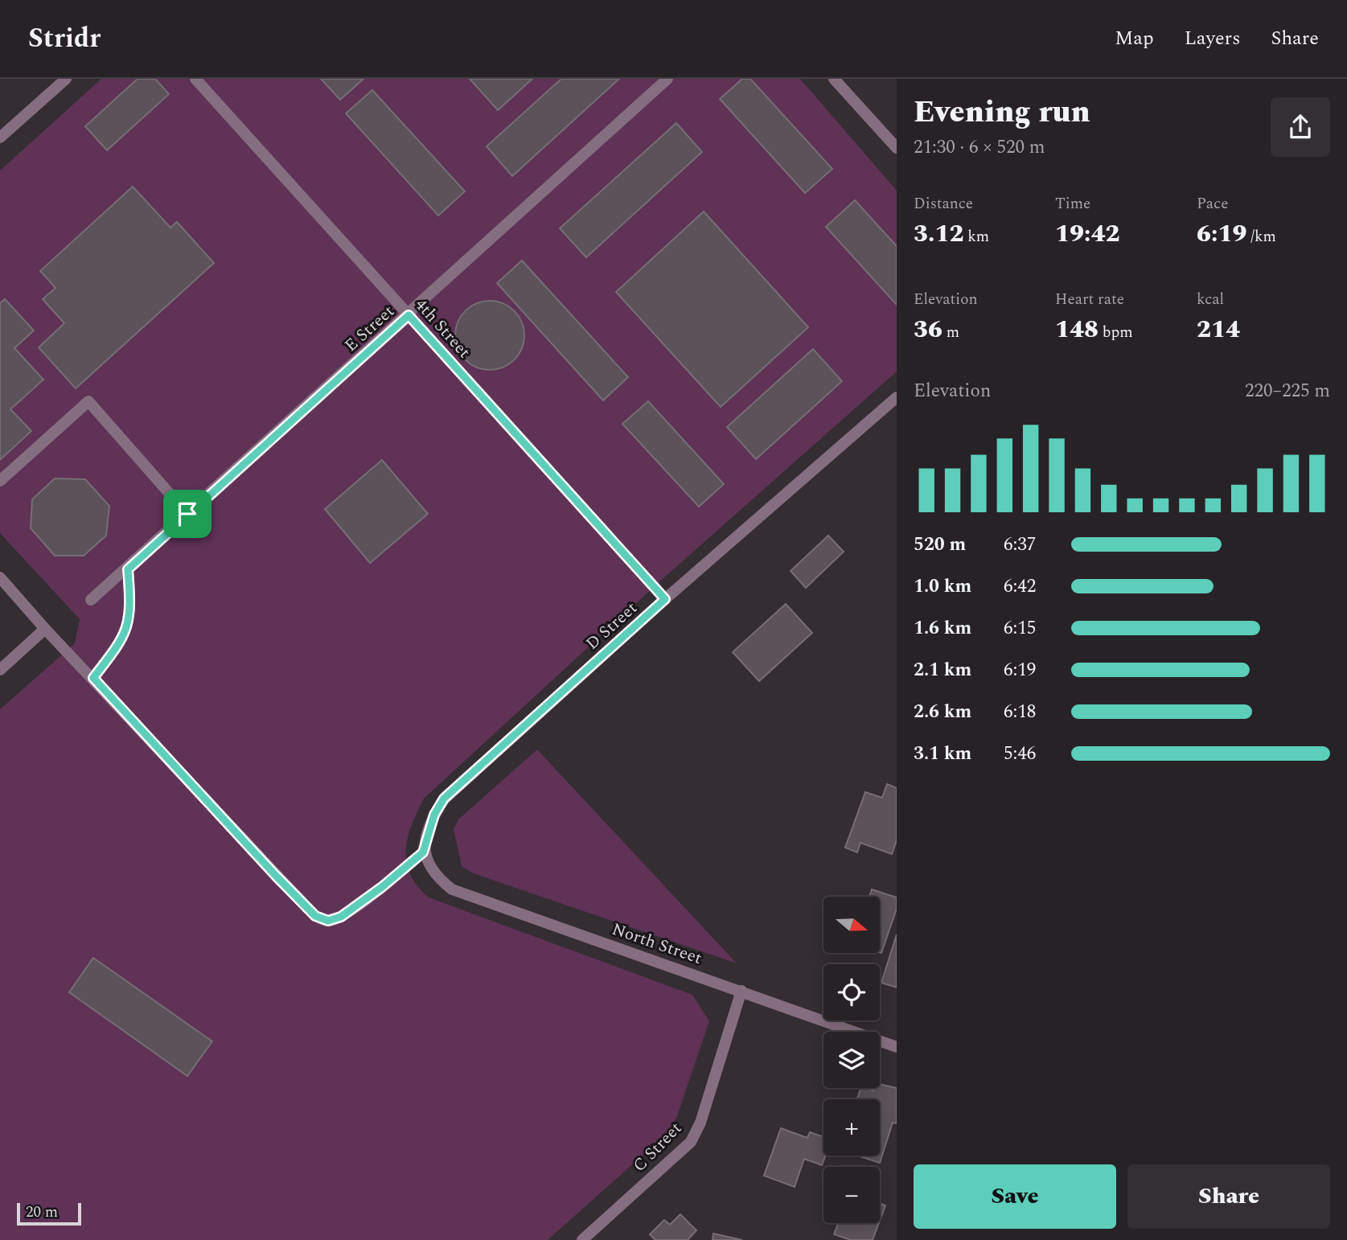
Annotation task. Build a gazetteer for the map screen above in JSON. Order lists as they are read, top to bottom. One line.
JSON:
{"streets":{"street":["E Street","4th Street","D Street","North Street","C Street"]},"crossings":[["E Street","4th Street"],["4th Street","D Street"],["D Street","North Street"],["North Street","C Street"]],"scale_bar":"20 m","north":"right","page":{"header":"Stridr","nav":["Map","Layers","Share"],"heading":["Evening run","21:30 · 6 × 520 m"],"stats":[["Distance","3.12 km"],["Time","19:42"],["Pace","6:19 /km"],["Elevation","36 m"],["Heart rate","148 bpm"],["kcal","214"]],"chart":["Elevation","220–225 m"],"list":[{"name":"520 m","note":"6:37"},{"name":"1.0 km","note":"6:42"},{"name":"1.6 km","note":"6:15"},{"name":"2.1 km","note":"6:19"},{"name":"2.6 km","note":"6:18"},{"name":"3.1 km","note":"5:46"}],"map_buttons":["+","−"],"buttons":["Save","Share"],"scale":"20 m"}}
